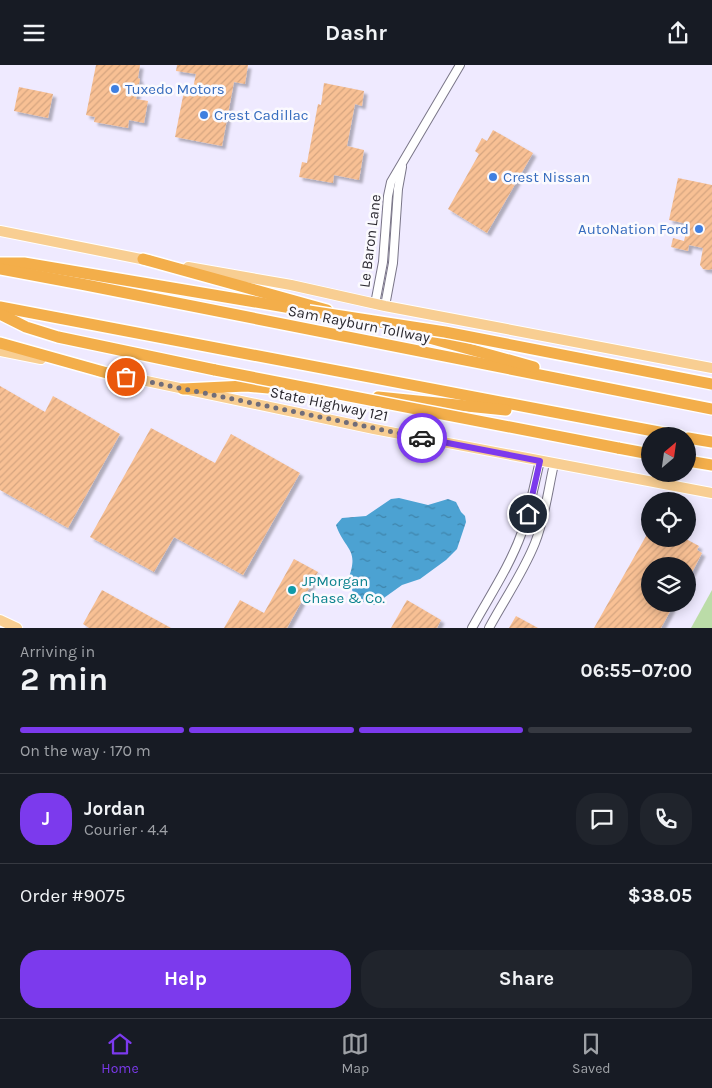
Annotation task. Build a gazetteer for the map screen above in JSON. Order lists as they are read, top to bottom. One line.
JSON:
{"streets":{"highway":["Sam Rayburn Tollway"],"main road":["State Highway 121"],"street":["Le Baron Lane"]},"places":["Tuxedo Motors","Crest Cadillac","Crest Nissan","AutoNation Ford","JPMorgan Chase & Co."],"north":"top right","page":{"header":"Dashr","heading":["2 min","Arriving in","06:55–07:00"],"panel":["Jordan","Courier · 4.4","Order #9075","$38.05"],"bar":"On the way · 170 m","round":"J","buttons":["Help","Share"],"tabs":["Home","Map","Saved"]}}
